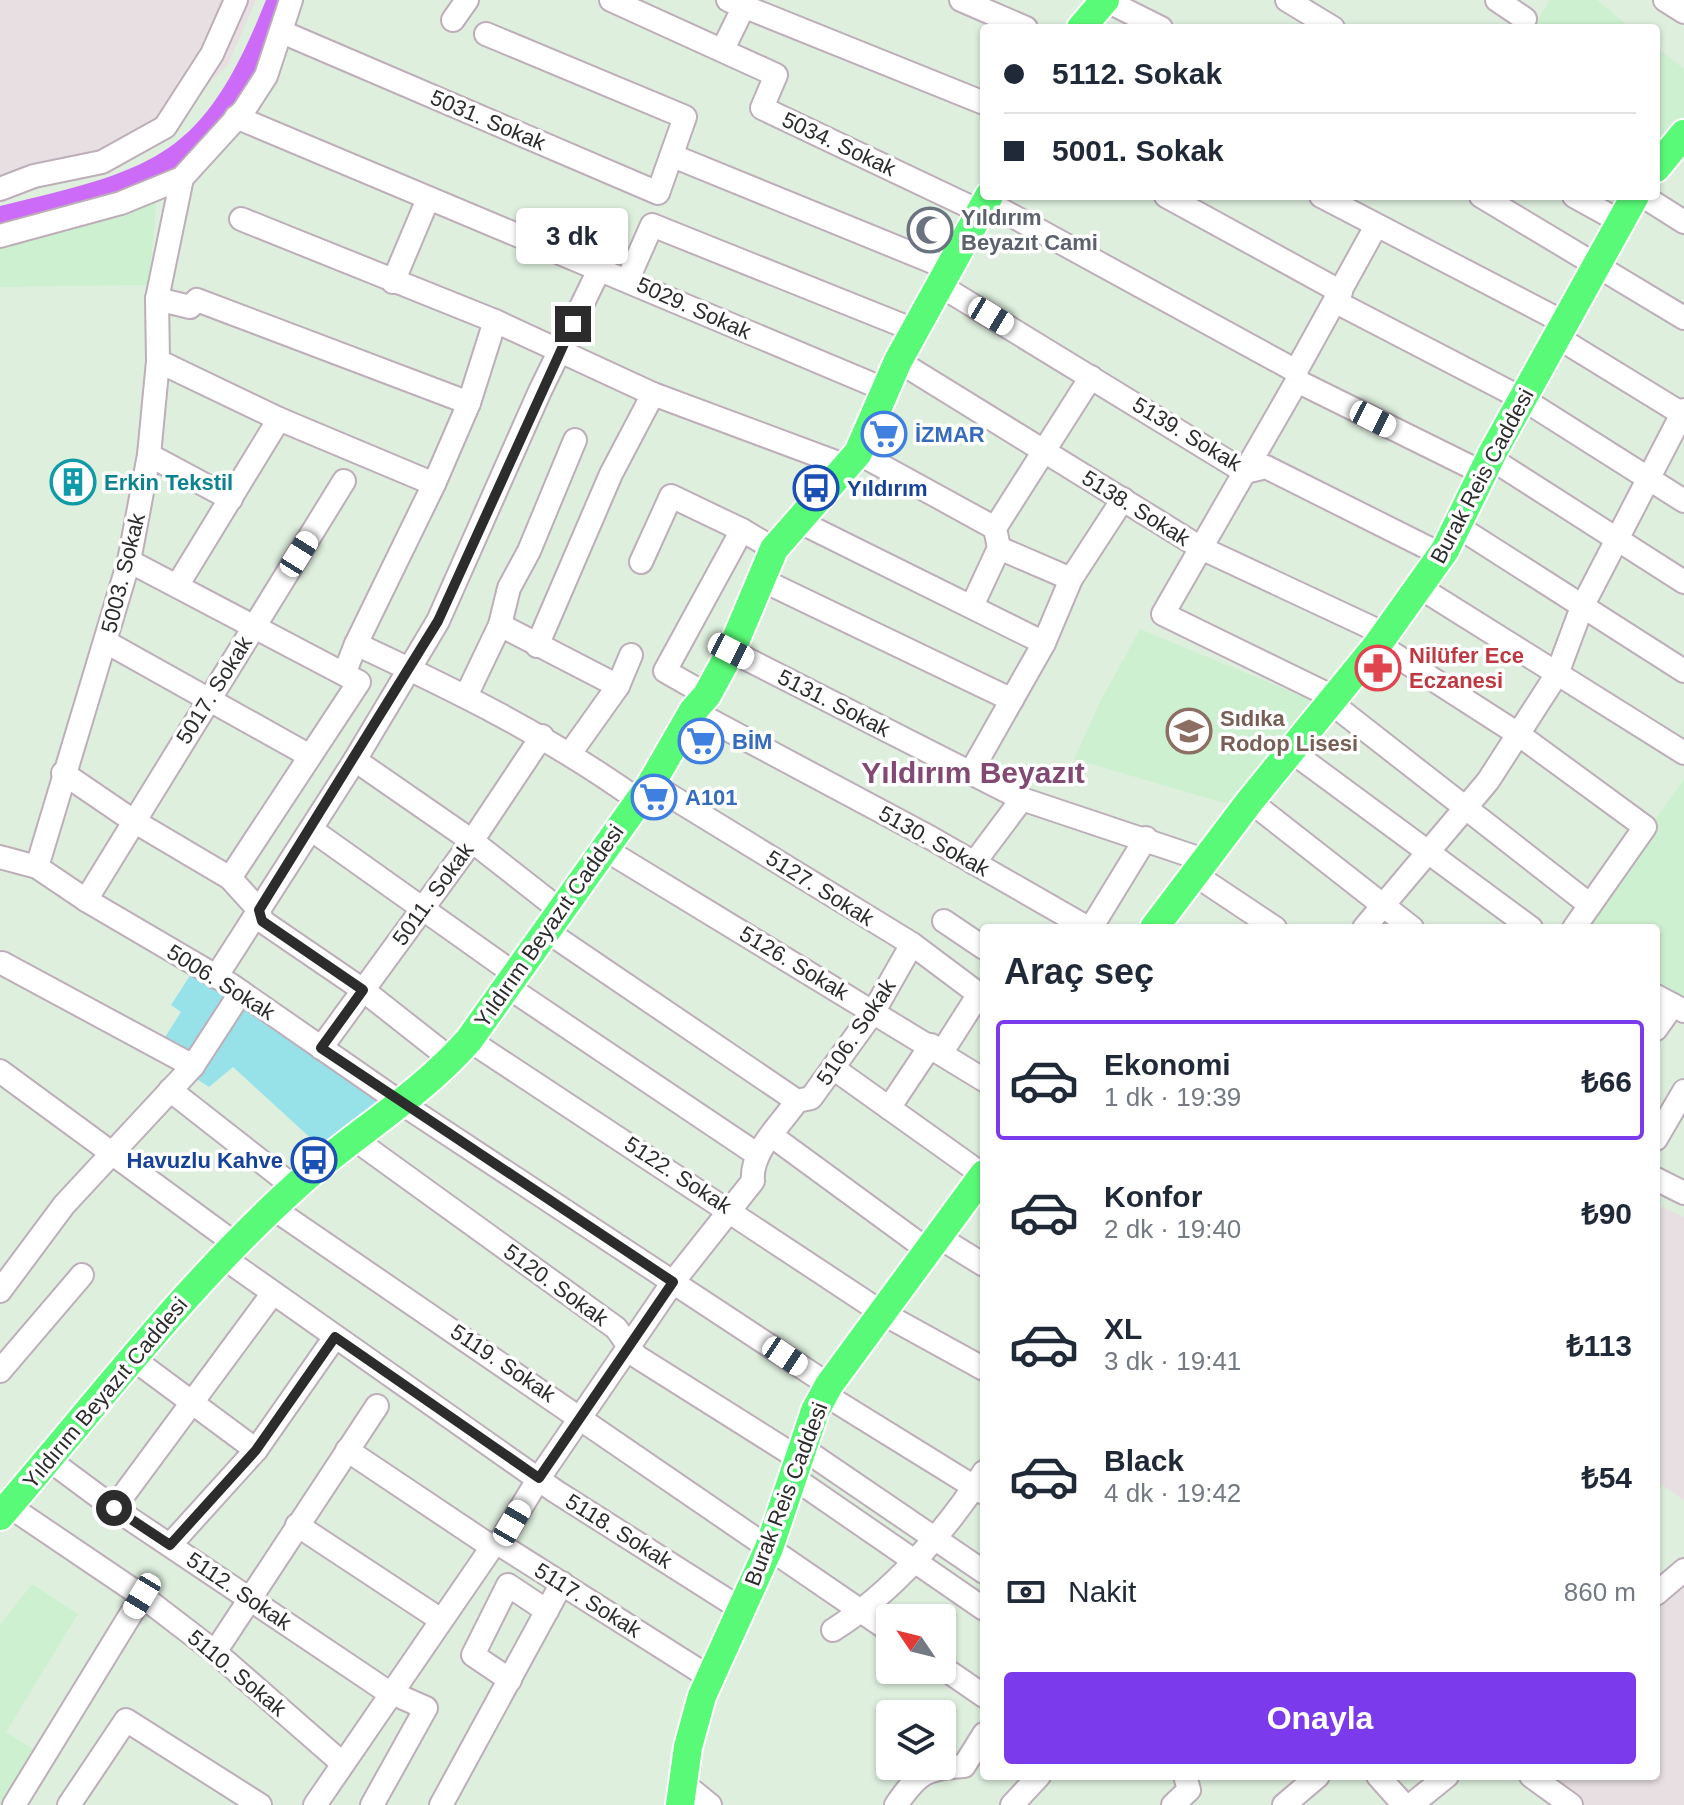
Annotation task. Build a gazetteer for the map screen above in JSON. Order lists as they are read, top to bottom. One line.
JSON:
{"streets":{"main road":["Burak Reis Caddesi","Yıldırım Beyazıt Caddesi"],"street":["5031. Sokak","5034. Sokak","5029. Sokak","5139. Sokak","5138. Sokak","5003. Sokak","5017. Sokak","5131. Sokak","5130. Sokak","5127. Sokak","5011. Sokak","5126. Sokak","5006. Sokak","5106. Sokak","5122. Sokak","5120. Sokak","5119. Sokak","5118. Sokak","5112. Sokak","5117. Sokak","5110. Sokak"]},"crossings":[["5031. Sokak","5139. Sokak"],["5034. Sokak","Yıldırım Beyazıt Caddesi"],["5029. Sokak","Yıldırım Beyazıt Caddesi"],["5139. Sokak","Burak Reis Caddesi"],["5139. Sokak","Yıldırım Beyazıt Caddesi"],["Burak Reis Caddesi","5138. Sokak"],["Burak Reis Caddesi","5131. Sokak"],["Burak Reis Caddesi","5006. Sokak"],["Burak Reis Caddesi","5122. Sokak"],["Burak Reis Caddesi","5120. Sokak"],["Burak Reis Caddesi","5119. Sokak"],["Burak Reis Caddesi","5118. Sokak"],["Burak Reis Caddesi","5117. Sokak"],["5138. Sokak","Yıldırım Beyazıt Caddesi"],["5003. Sokak","5006. Sokak"],["5003. Sokak","5122. Sokak"],["5017. Sokak","5006. Sokak"],["5017. Sokak","5122. Sokak"],["5131. Sokak","Yıldırım Beyazıt Caddesi"],["5130. Sokak","Yıldırım Beyazıt Caddesi"],["5127. Sokak","5011. Sokak"],["5127. Sokak","Yıldırım Beyazıt Caddesi"],["5127. Sokak","5106. Sokak"],["5011. Sokak","5006. Sokak"],["5011. Sokak","5122. Sokak"],["Yıldırım Beyazıt Caddesi","5126. Sokak"],["Yıldırım Beyazıt Caddesi","5006. Sokak"],["Yıldırım Beyazıt Caddesi","5122. Sokak"],["Yıldırım Beyazıt Caddesi","5120. Sokak"],["Yıldırım Beyazıt Caddesi","5119. Sokak"],["Yıldırım Beyazıt Caddesi","5118. Sokak"],["Yıldırım Beyazıt Caddesi","5112. Sokak"],["Yıldırım Beyazıt Caddesi","5110. Sokak"],["5126. Sokak","5106. Sokak"],["5006. Sokak","5106. Sokak"],["5106. Sokak","5122. Sokak"],["5106. Sokak","5120. Sokak"],["5106. Sokak","5119. Sokak"],["5106. Sokak","5118. Sokak"],["5106. Sokak","5112. Sokak"],["5106. Sokak","5117. Sokak"],["5106. Sokak","5110. Sokak"]],"districts":["Yıldırım Beyazıt"],"places":{"mosque":["Yıldırım Beyazıt Cami"],"supermarket":["İZMAR","BİM","A101"],"building":["Erkin Tekstil"],"bus stop":["Yıldırım","Havuzlu Kahve"],"pharmacy":["Nilüfer Ece Eczanesi"],"school or university":["Sıdıka Rodop Lisesi"]},"north":"top left","page":{"banner":["5112. Sokak","5001. Sokak"],"bubble":"3 dk","heading":"Araç seç","list":[{"name":"Ekonomi","note":"1 dk · 19:39","value":"₺66"},{"name":"Konfor","note":"2 dk · 19:40","value":"₺90"},{"name":"XL","note":"3 dk · 19:41","value":"₺113"},{"name":"Black","note":"4 dk · 19:42","value":"₺54"}],"pay":["Nakit","860 m"],"buttons":"Onayla"}}
